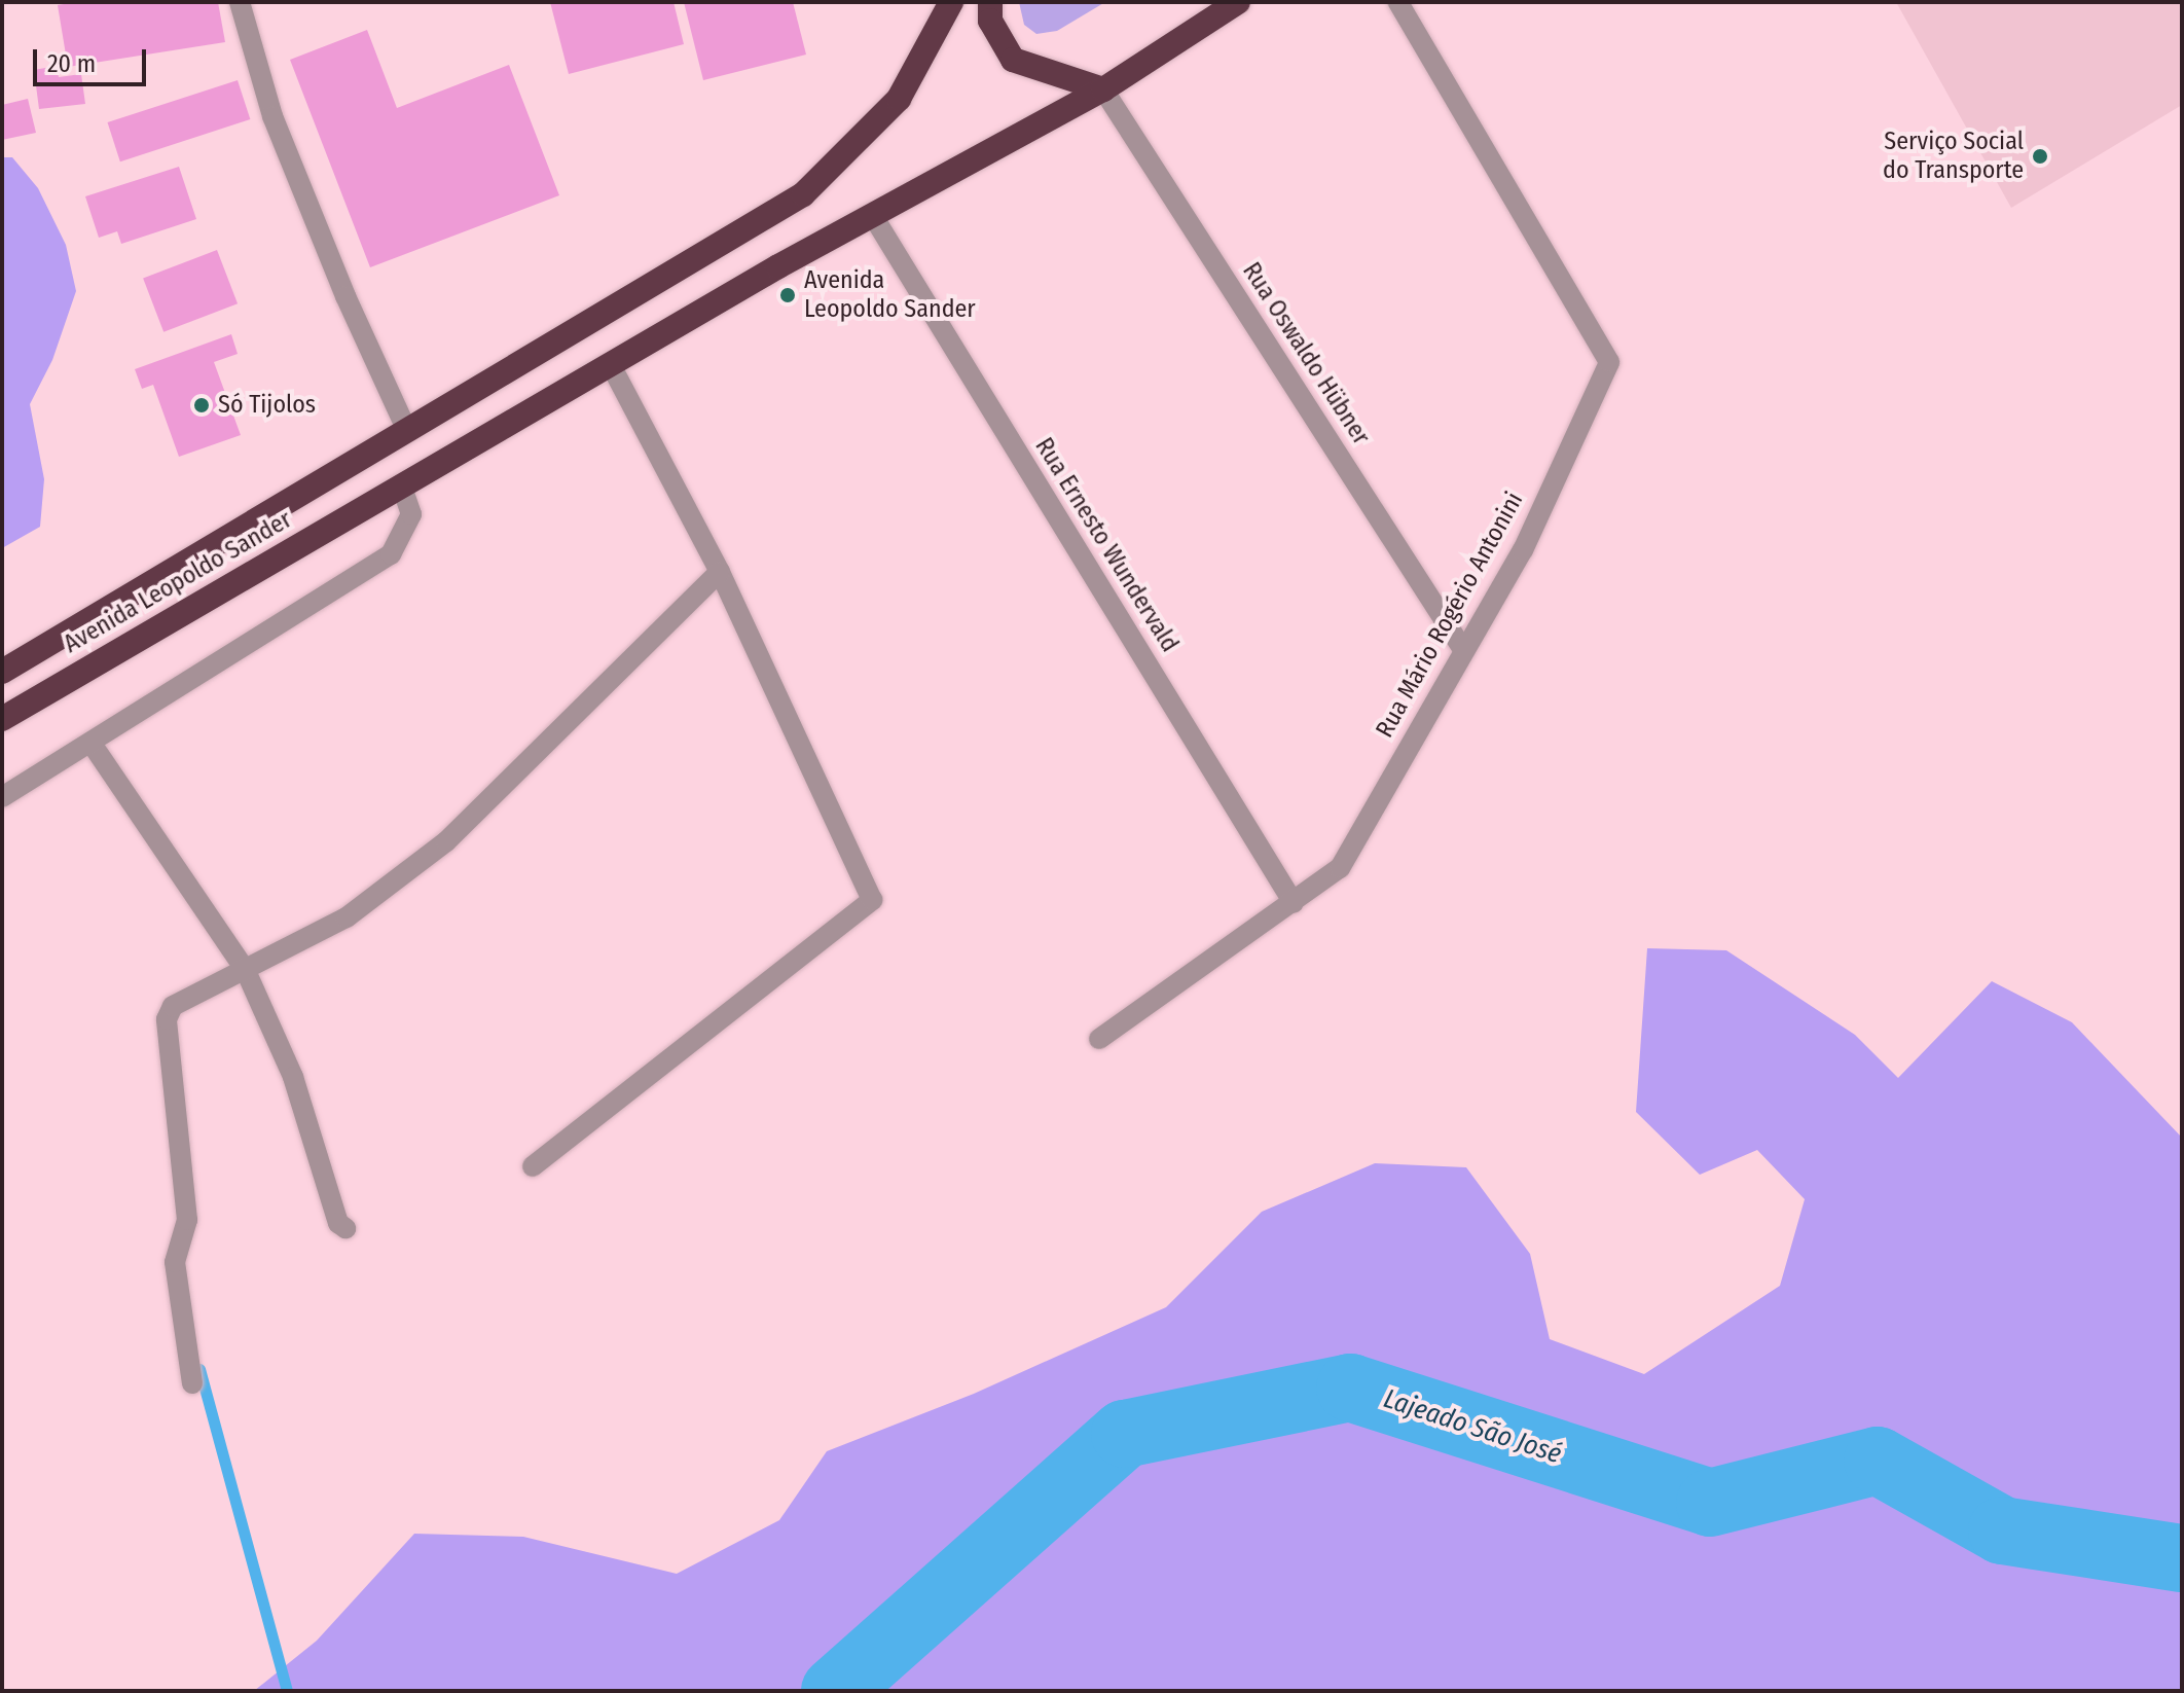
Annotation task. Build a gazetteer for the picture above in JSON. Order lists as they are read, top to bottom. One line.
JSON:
{"streets":{"highway":["Avenida Leopoldo Sander"],"lane":["Rua Oswaldo Hübner","Rua Ernesto Wundervald","Rua Mário Rogério Antonini"]},"crossings":[["Rua Oswaldo Hübner","Avenida Leopoldo Sander"],["Rua Oswaldo Hübner","Rua Mário Rogério Antonini"],["Rua Ernesto Wundervald","Avenida Leopoldo Sander"],["Rua Ernesto Wundervald","Rua Mário Rogério Antonini"]],"water":["Lajeado São José"],"places":["Serviço Social do Transporte","Avenida Leopoldo Sander","Só Tijolos"],"scale_bar":"20 m"}
